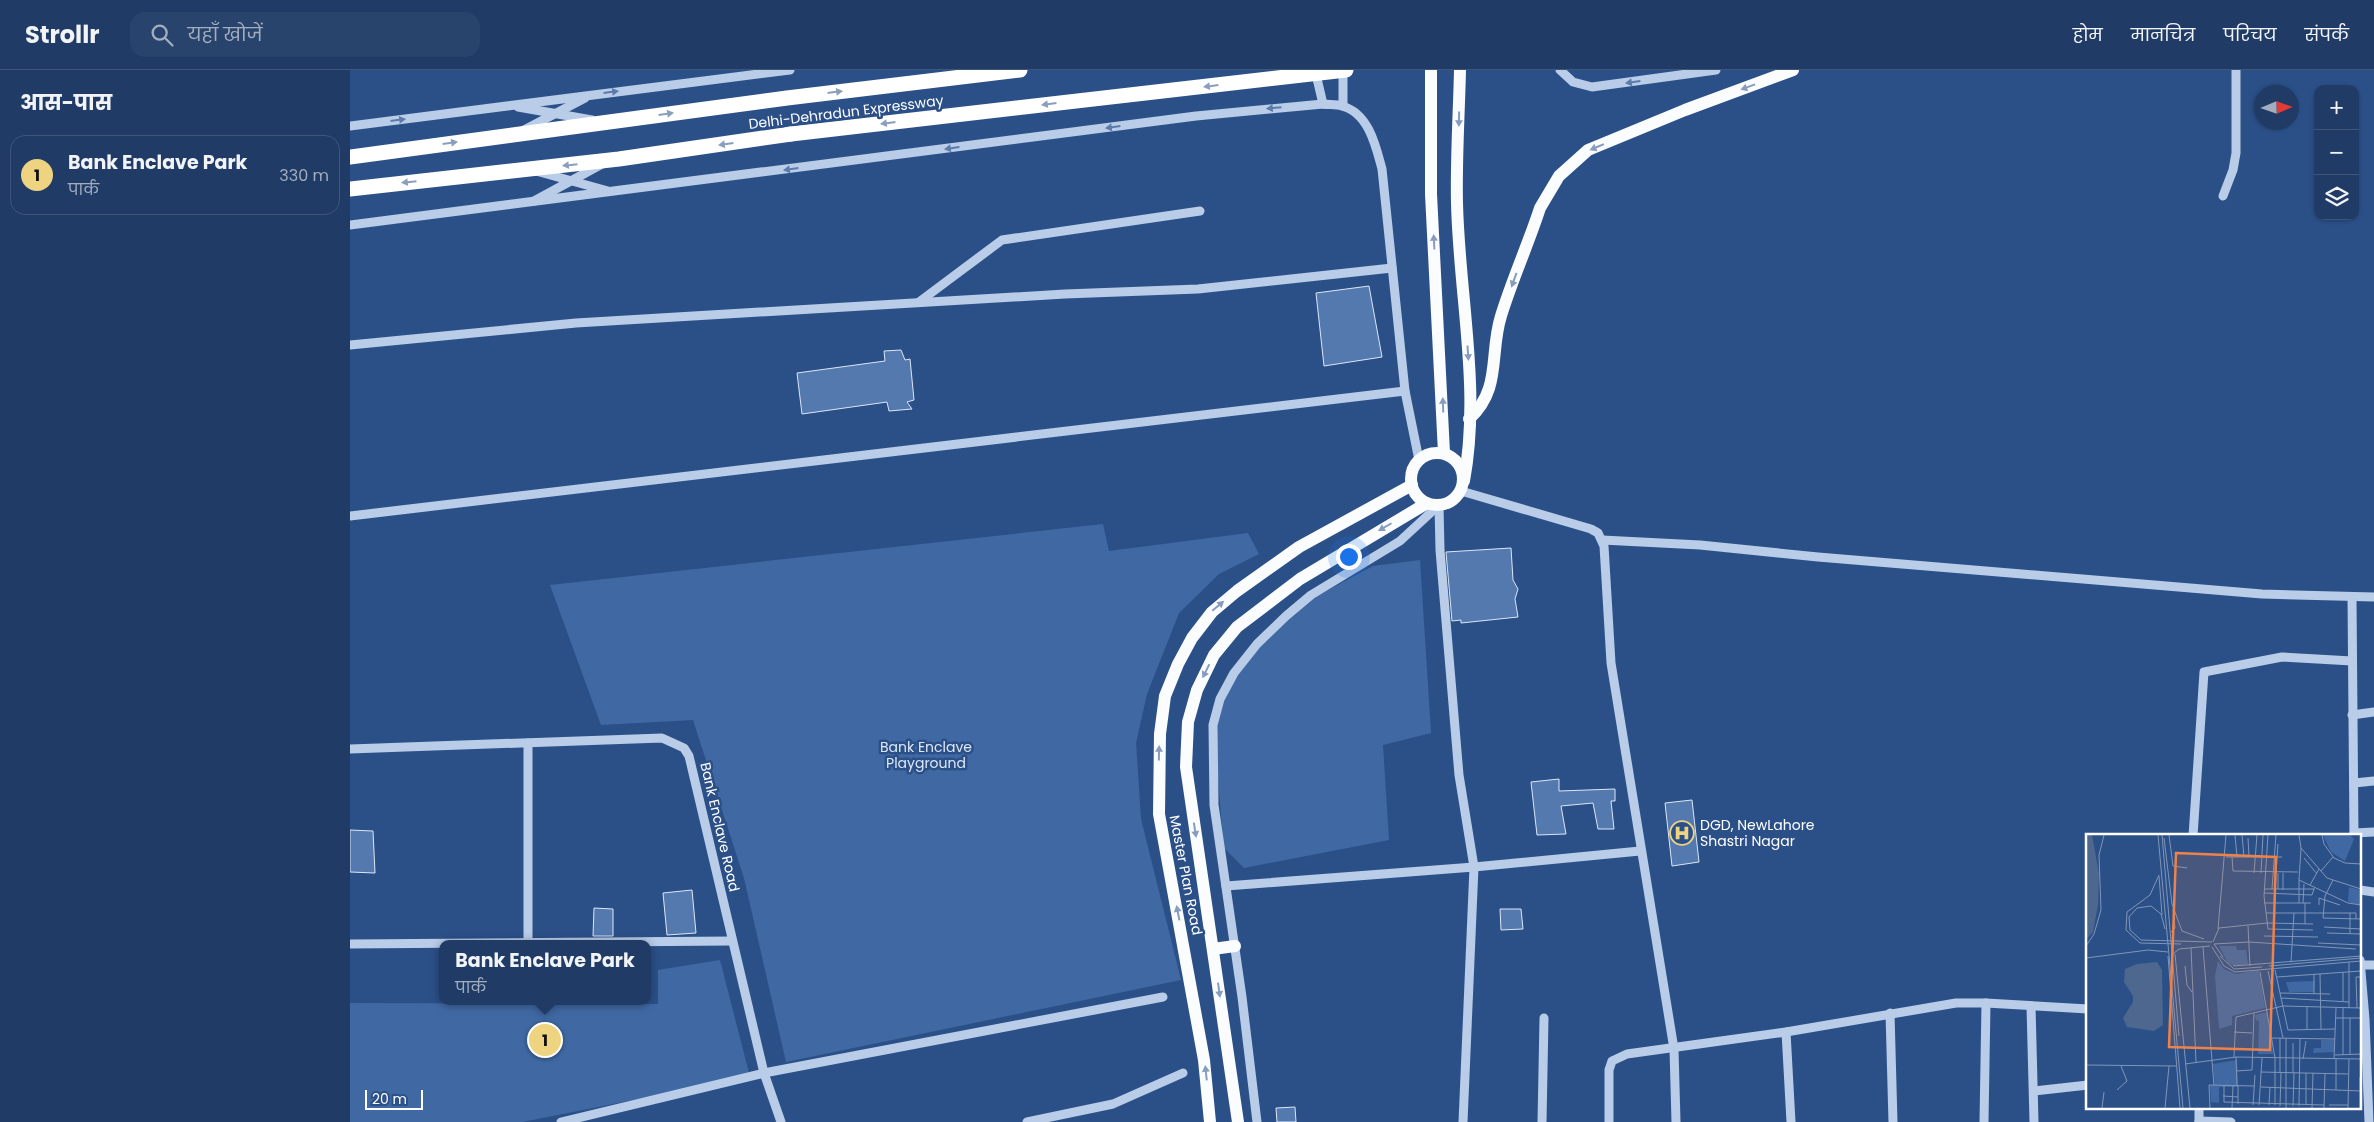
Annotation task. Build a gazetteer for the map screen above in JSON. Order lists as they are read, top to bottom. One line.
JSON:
{"streets":{"highway":["Delhi-Dehradun Expressway"],"main road":["Master Plan Road"],"street":["Bank Enclave Road"]},"one_way":["Master Plan Road"],"parks":["Bank Enclave Playground"],"places":{"hospital":["DGD, NewLahore Shastri Nagar"]},"scale_bar":"20 m","north":"right","page":{"header":"Strollr","search":"यहाँ खोजें","nav":["होम","मानचित्र","परिचय","संपर्क"],"heading":"आस-पास","map_buttons":["+","−"],"list":[{"mark":"1","name":"Bank Enclave Park","note":"पार्क","value":"330 m"}],"popup":["Bank Enclave Park","पार्क"],"pins":"1","scale":"20 m"}}
